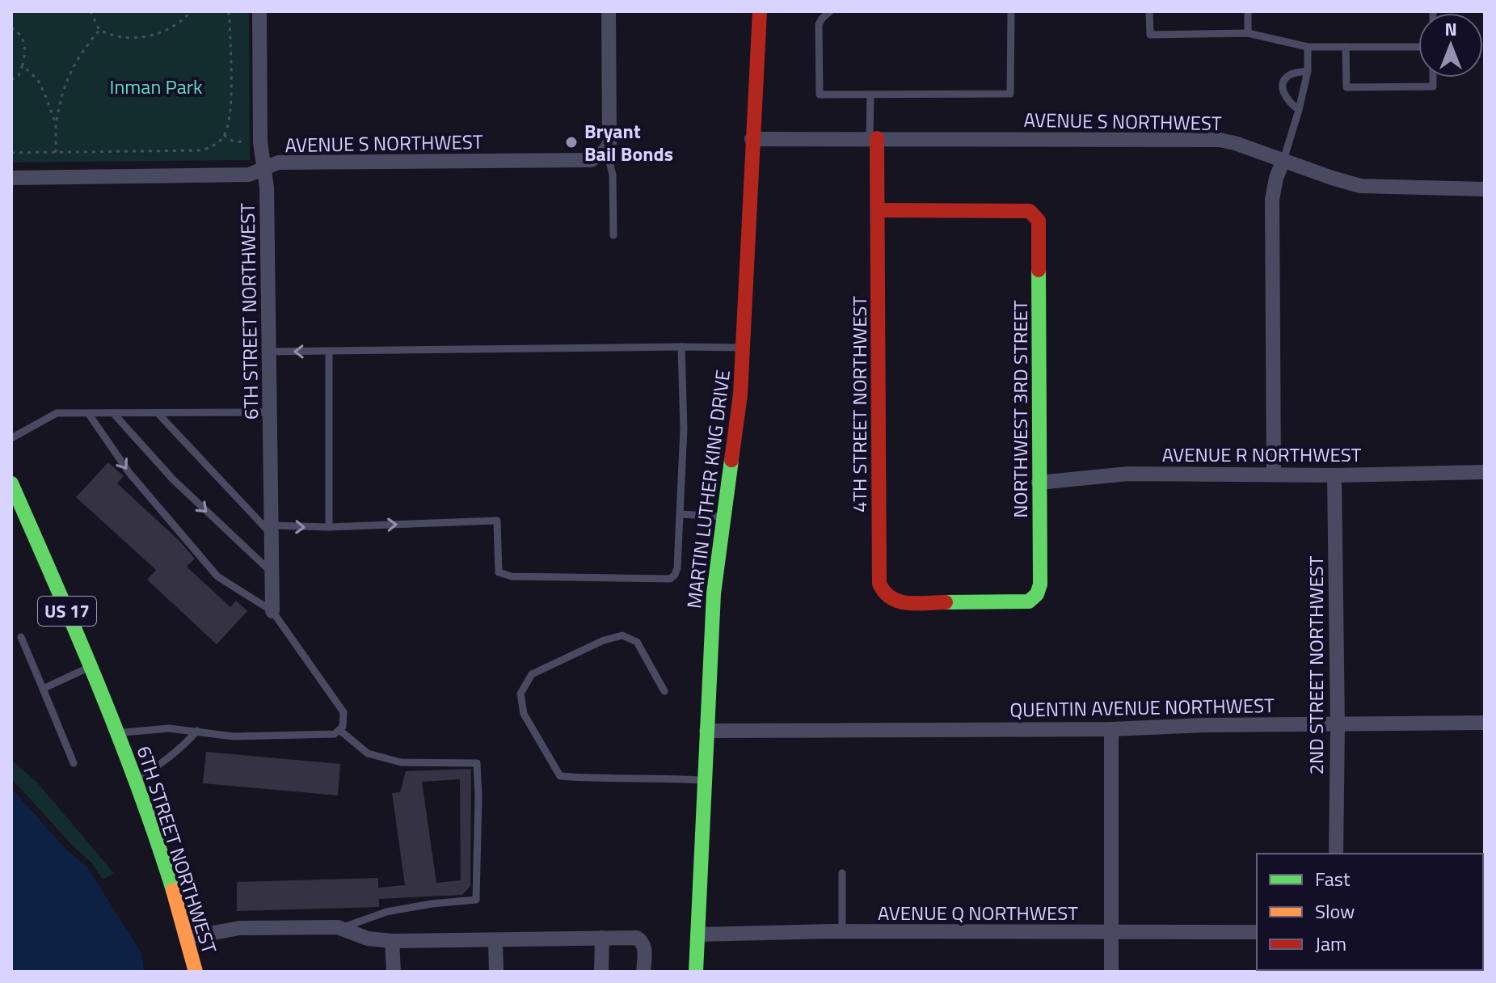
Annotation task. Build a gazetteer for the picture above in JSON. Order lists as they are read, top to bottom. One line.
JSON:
{"streets":{"main road":["6TH STREET NORTHWEST","4TH STREET NORTHWEST","NORTHWEST 3RD STREET","MARTIN LUTHER KING DRIVE","US 17"],"street":["AVENUE S NORTHWEST","AVENUE R NORTHWEST","2ND STREET NORTHWEST","QUENTIN AVENUE NORTHWEST","AVENUE Q NORTHWEST"]},"crossings":[["AVENUE S NORTHWEST","6TH STREET NORTHWEST"],["AVENUE S NORTHWEST","4TH STREET NORTHWEST"],["AVENUE S NORTHWEST","MARTIN LUTHER KING DRIVE"],["6TH STREET NORTHWEST","US 17"],["4TH STREET NORTHWEST","NORTHWEST 3RD STREET"],["NORTHWEST 3RD STREET","AVENUE R NORTHWEST"],["AVENUE R NORTHWEST","2ND STREET NORTHWEST"],["MARTIN LUTHER KING DRIVE","QUENTIN AVENUE NORTHWEST"],["MARTIN LUTHER KING DRIVE","AVENUE Q NORTHWEST"],["2ND STREET NORTHWEST","QUENTIN AVENUE NORTHWEST"]],"parks":["Inman Park"],"places":["Bryant Bail Bonds"],"legend":["Fast","Slow","Jam"],"north":"top"}
